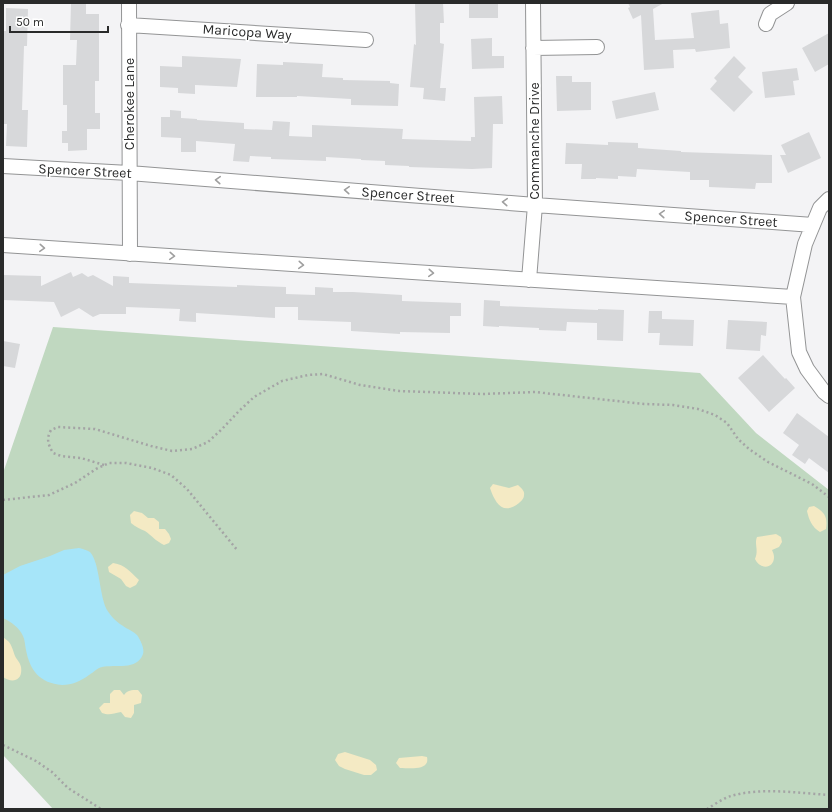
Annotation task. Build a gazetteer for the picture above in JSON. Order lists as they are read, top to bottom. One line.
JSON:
{"streets":{"street":["Maricopa Way","Cherokee Lane","Commanche Drive","Spencer Street"]},"crossings":[["Maricopa Way","Cherokee Lane"],["Cherokee Lane","Spencer Street"],["Commanche Drive","Spencer Street"]],"scale_bar":"50 m"}
